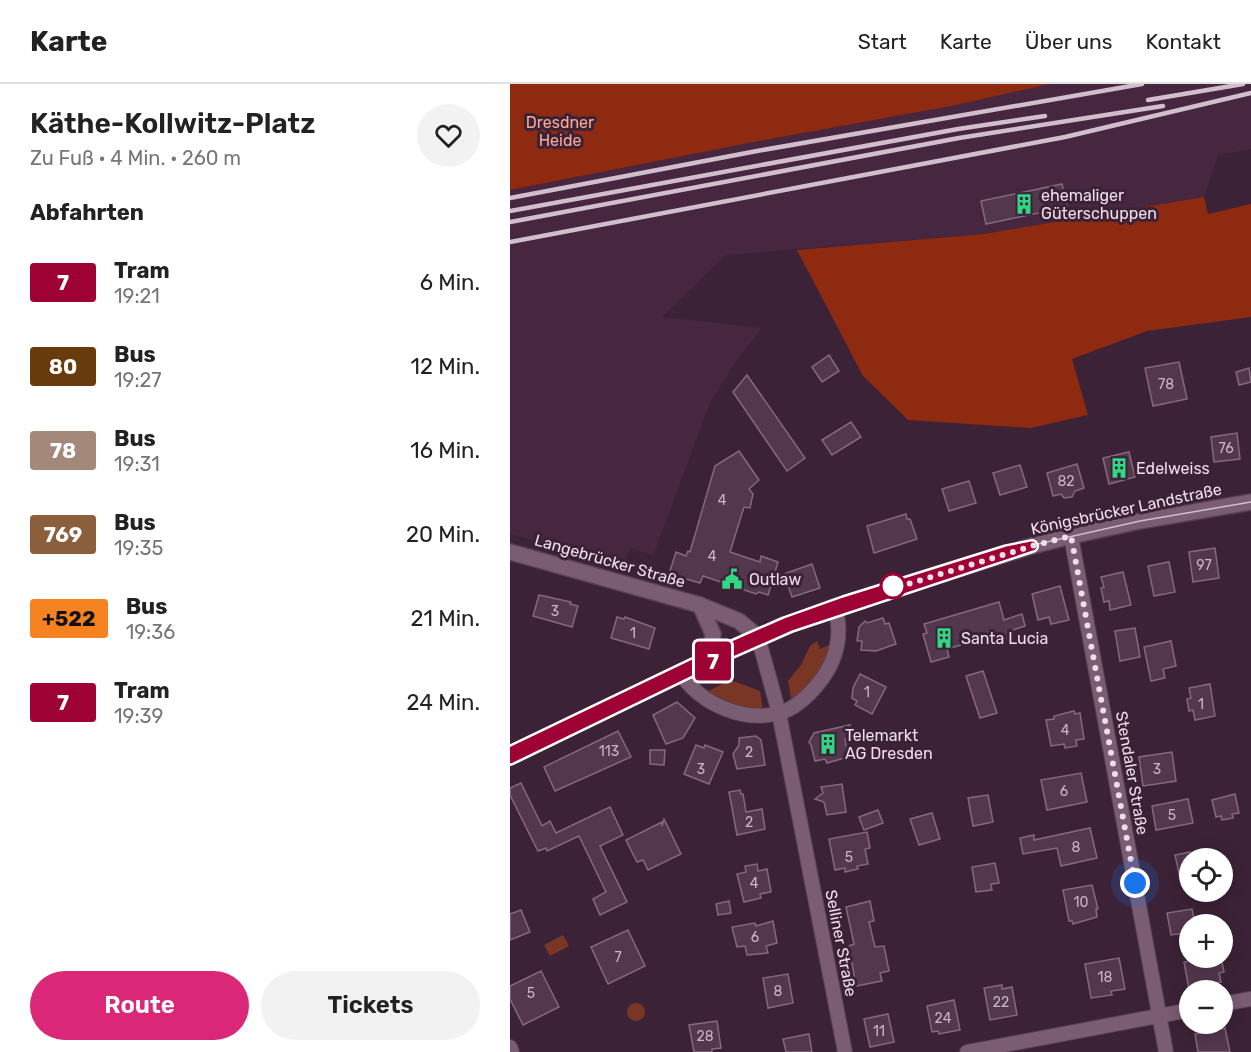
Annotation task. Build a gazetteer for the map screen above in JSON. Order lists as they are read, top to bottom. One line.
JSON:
{"streets":{"main road":["Königsbrücker Landstraße","Langebrücker Straße"],"street":["Stendaler Straße","Selliner Straße"]},"crossings":[["Königsbrücker Landstraße","Langebrücker Straße"],["Königsbrücker Landstraße","Stendaler Straße"]],"parks":["Dresdner Heide"],"places":{"building":["ehemaliger Güterschuppen","Edelweiss","Santa Lucia","Telemarkt AG Dresden"],"public building":["Outlaw"]},"lines":["tram line 7"],"house_numbers":["78","76","82","4","4","97","3","1","1","1","4","113","2","3","3","6","5","2","8","5","4","10","6","7","18","8","5","22","24","11","28"],"page":{"header":"Karte","nav":["Start","Karte","Über uns","Kontakt"],"heading":[["Käthe-Kollwitz-Platz","Zu Fuß · 4 Min. · 260 m"],"Abfahrten"],"on_map":"7","list":[{"mark":"7","name":"Tram","note":"19:21","value":"6 Min."},{"mark":"80","name":"Bus","note":"19:27","value":"12 Min."},{"mark":"78","name":"Bus","note":"19:31","value":"16 Min."},{"mark":"769","name":"Bus","note":"19:35","value":"20 Min."},{"mark":"+522","name":"Bus","note":"19:36","value":"21 Min."},{"mark":"7","name":"Tram","note":"19:39","value":"24 Min."}],"map_buttons":["+","−"],"buttons":["Route","Tickets"]}}
